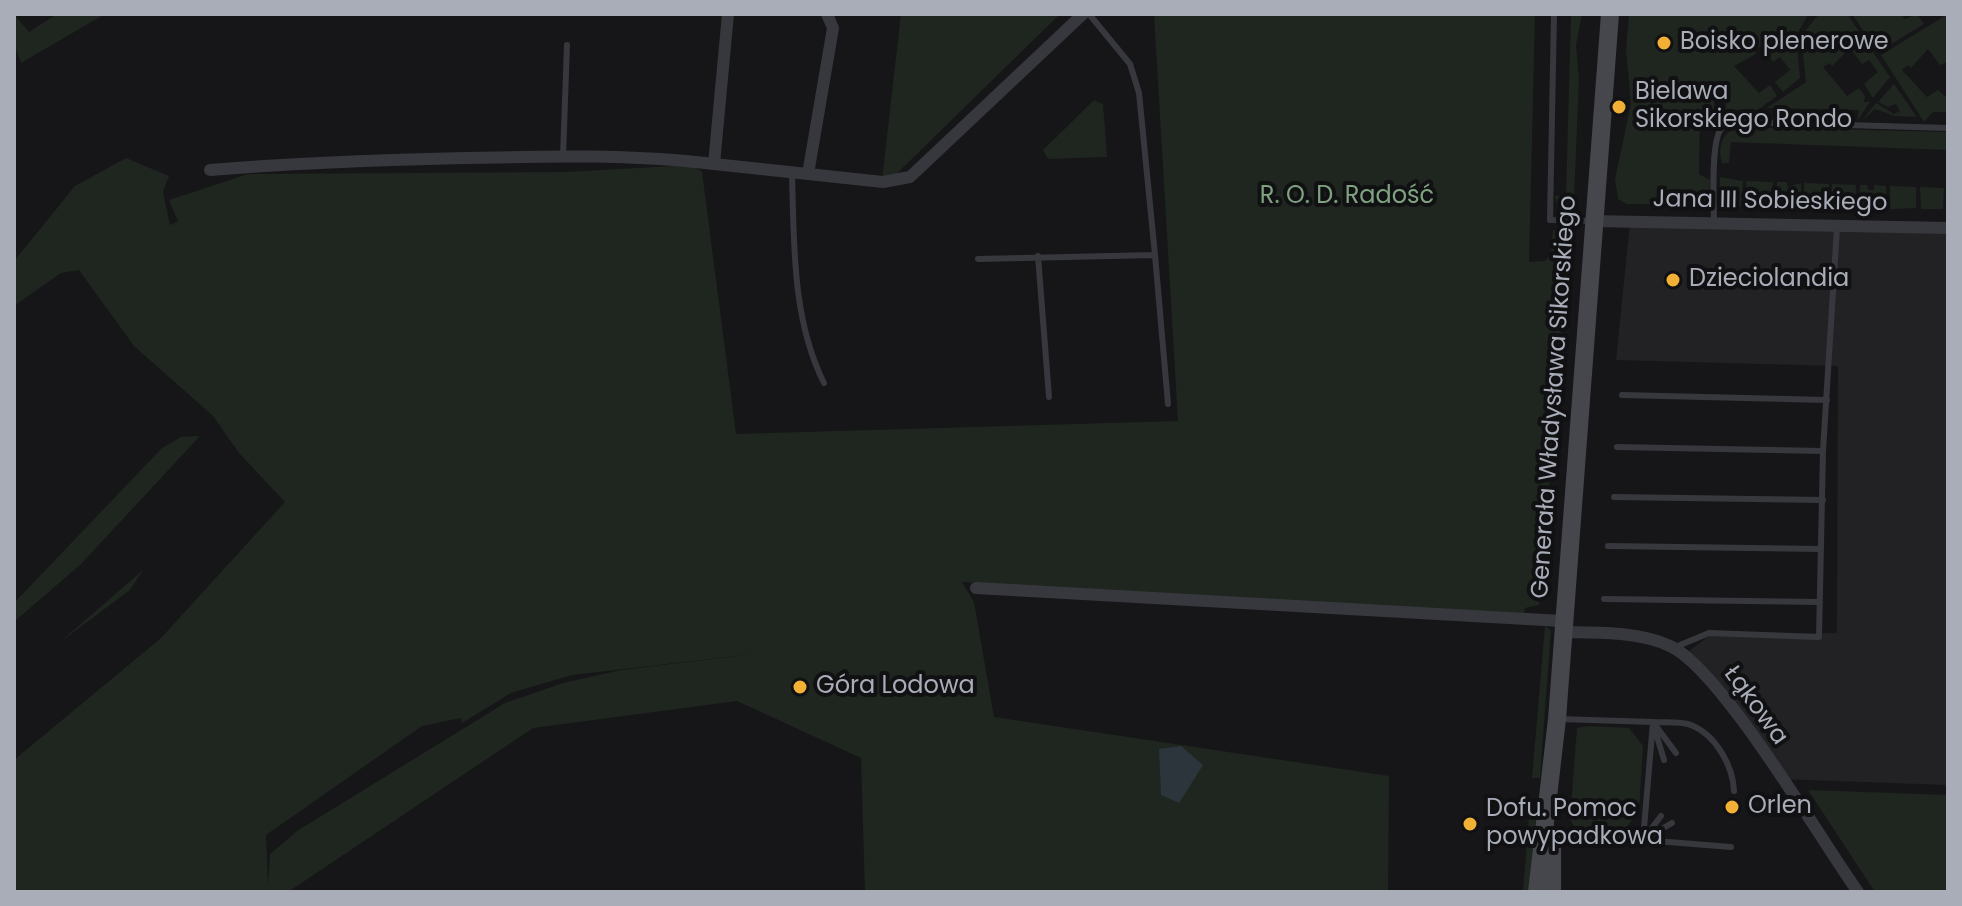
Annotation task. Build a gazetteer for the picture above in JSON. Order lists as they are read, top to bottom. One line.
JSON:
{"streets":{"main road":["Generała Władysława Sikorskiego"],"street":["Jana III Sobieskiego","Łąkowa"]},"crossings":[["Jana III Sobieskiego","Generała Władysława Sikorskiego"],["Generała Władysława Sikorskiego","Łąkowa"]],"parks":["R. O. D. Radość"],"places":["Boisko plenerowe","Bielawa Sikorskiego Rondo","Dzieciolandia","Góra Lodowa","Orlen","Dofu. Pomoc powypadkowa"]}
